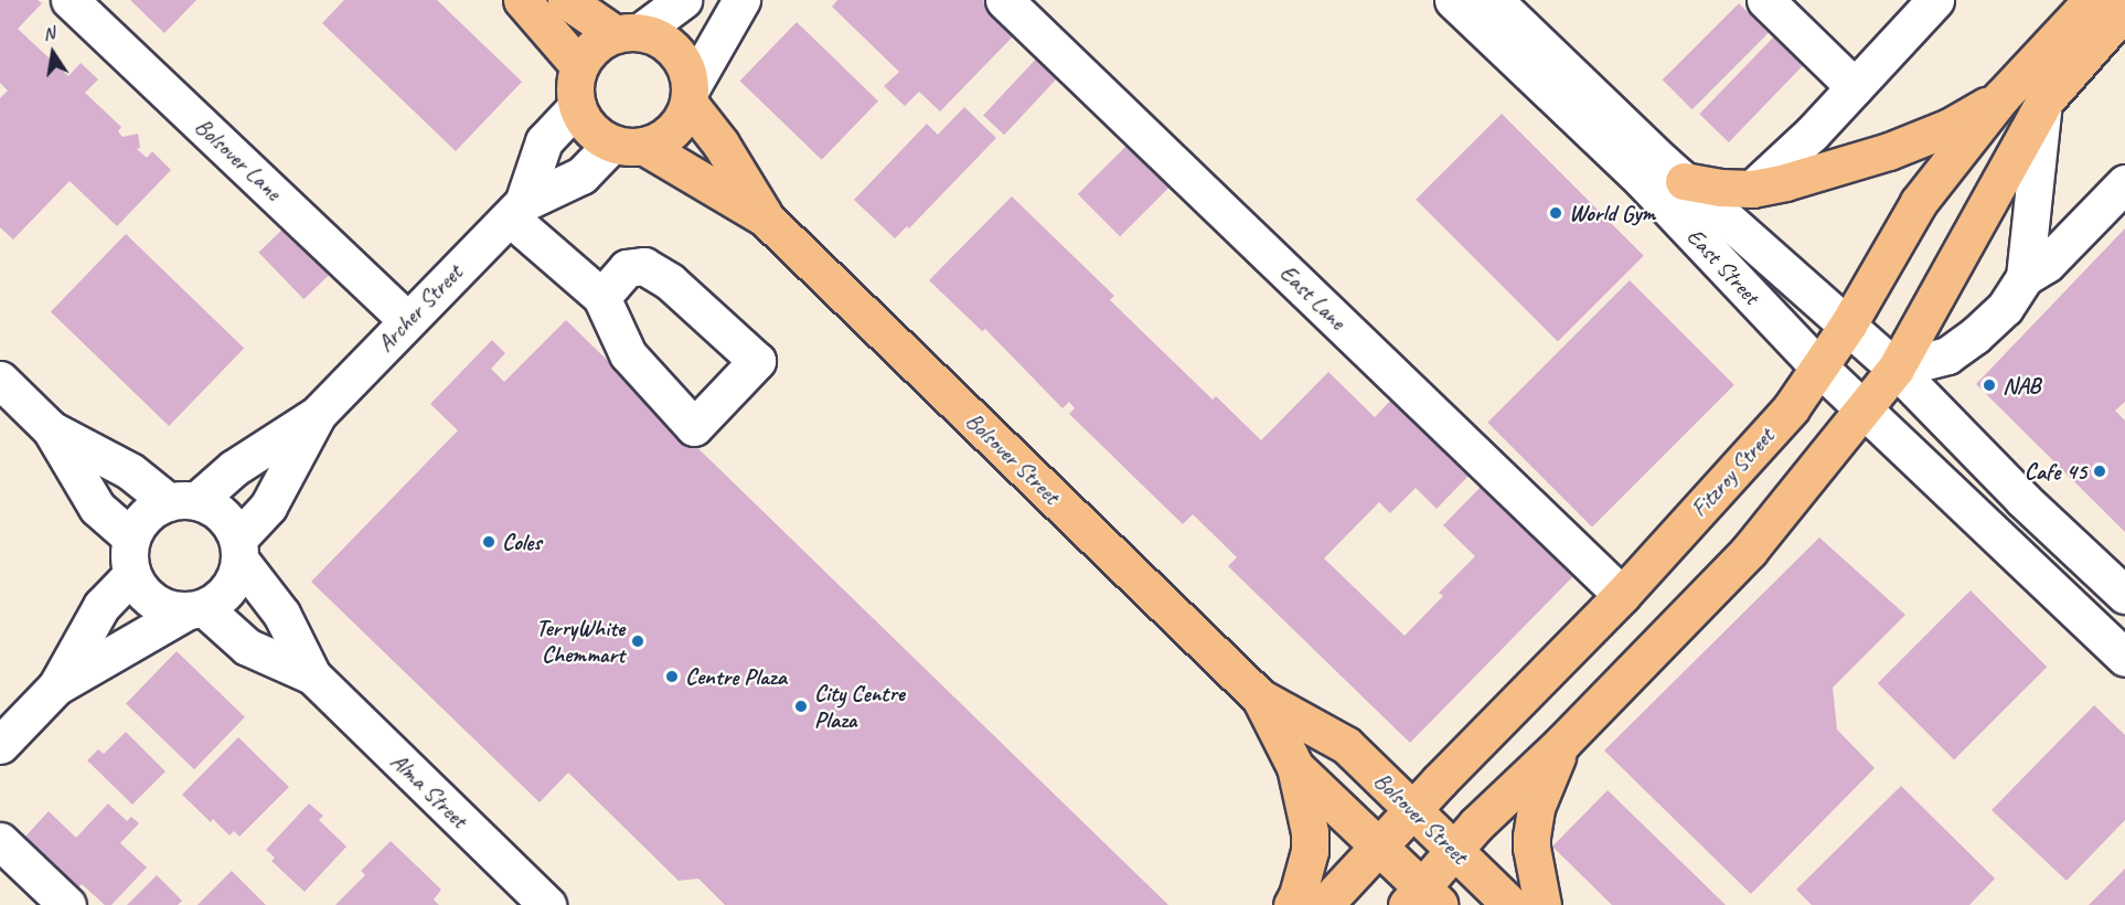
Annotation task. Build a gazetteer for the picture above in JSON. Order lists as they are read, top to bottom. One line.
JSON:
{"streets":{"main road":["Bolsover Street","Fitzroy Street"],"street":["Bolsover Lane","East Street","East Lane","Archer Street","Alma Street"]},"crossings":[["Bolsover Lane","Archer Street"],["East Street","Fitzroy Street"],["East Lane","Fitzroy Street"],["Archer Street","Bolsover Street"],["Archer Street","Alma Street"],["Bolsover Street","Fitzroy Street"]],"places":["World Gym","NAB","Cafe 45","Coles","TerryWhite Chemmart","Centre Plaza","City Centre Plaza"],"north":"top"}
